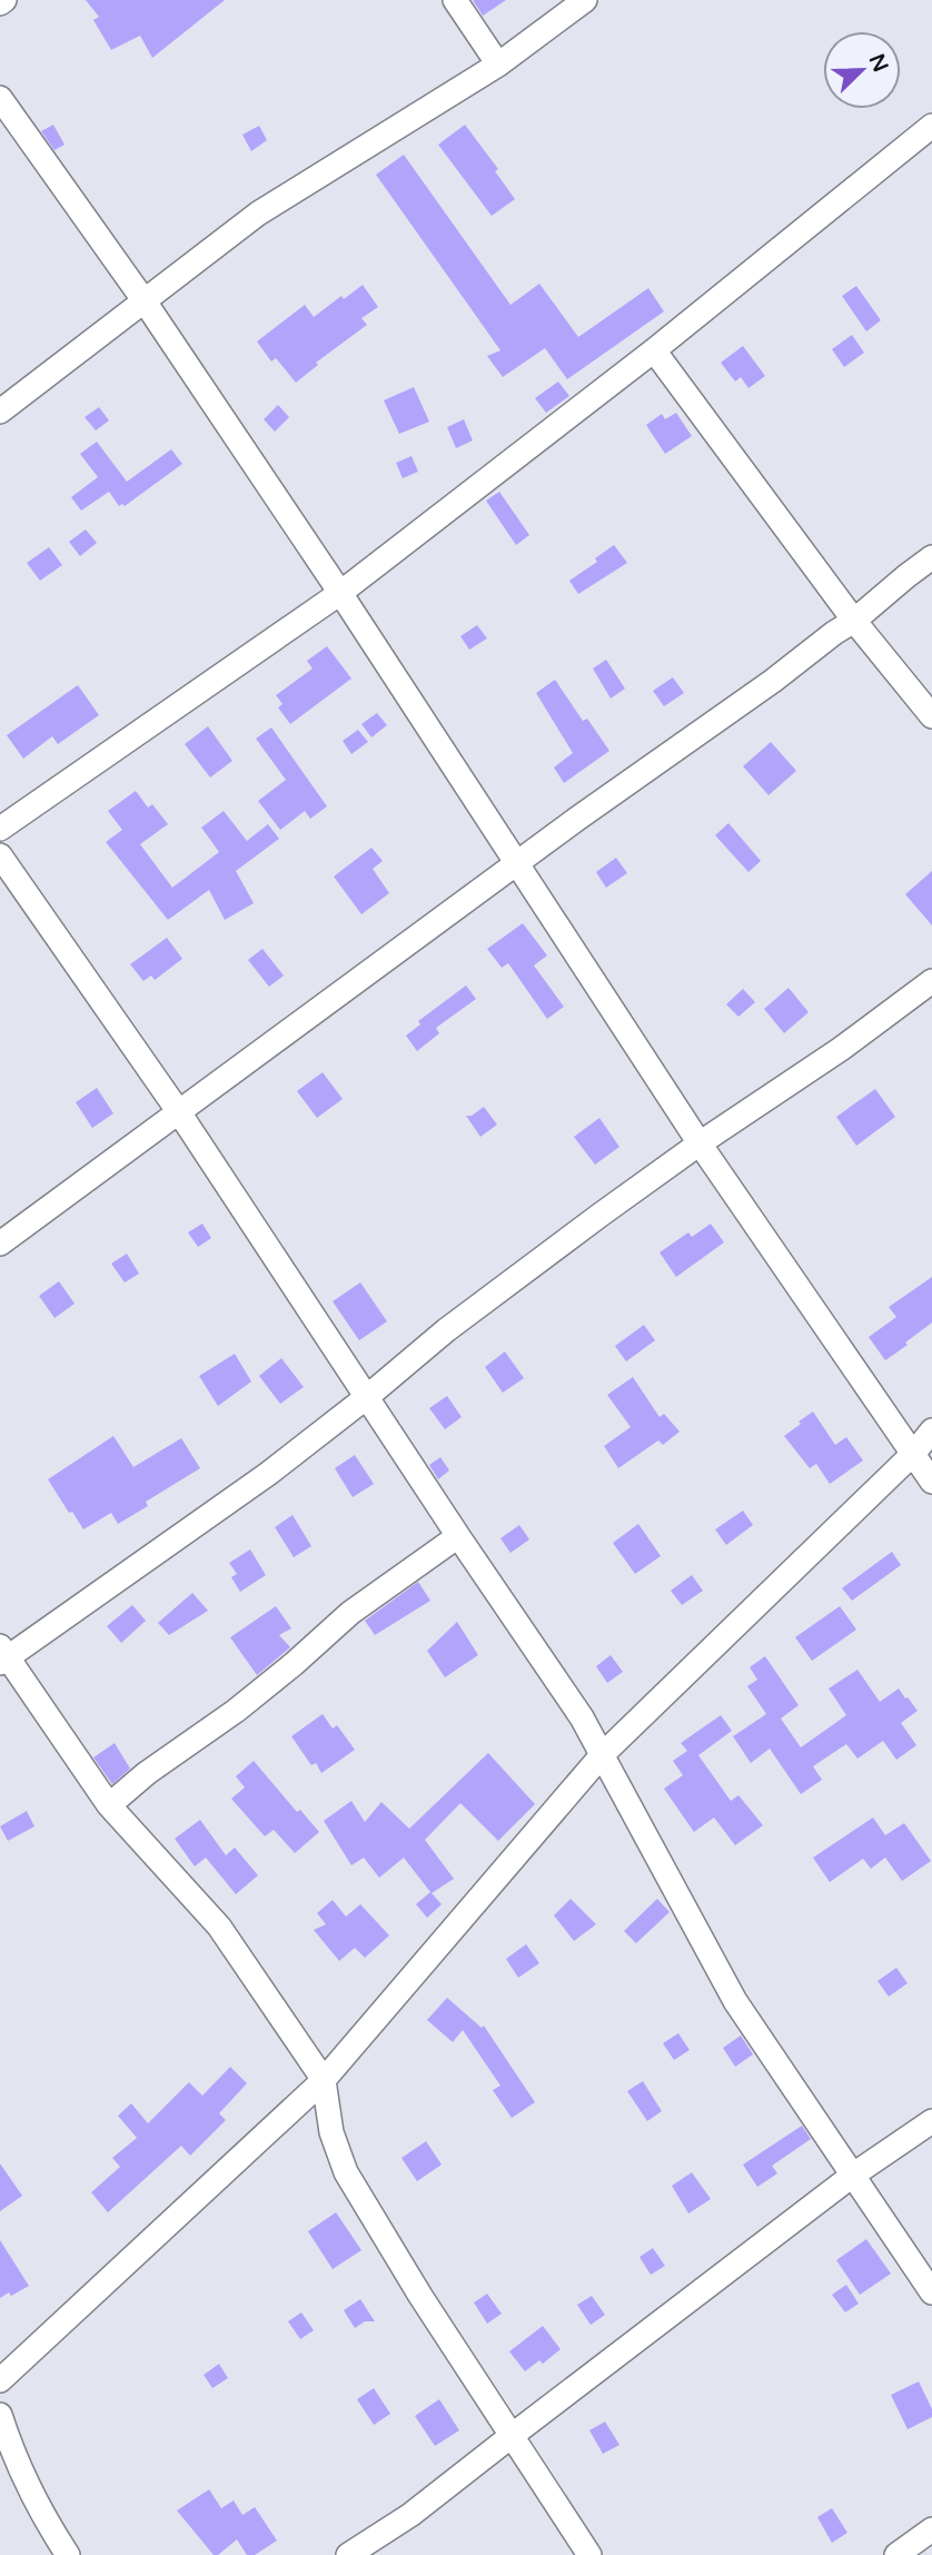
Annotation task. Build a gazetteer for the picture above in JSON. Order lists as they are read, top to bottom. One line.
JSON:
{"north":"top right"}
